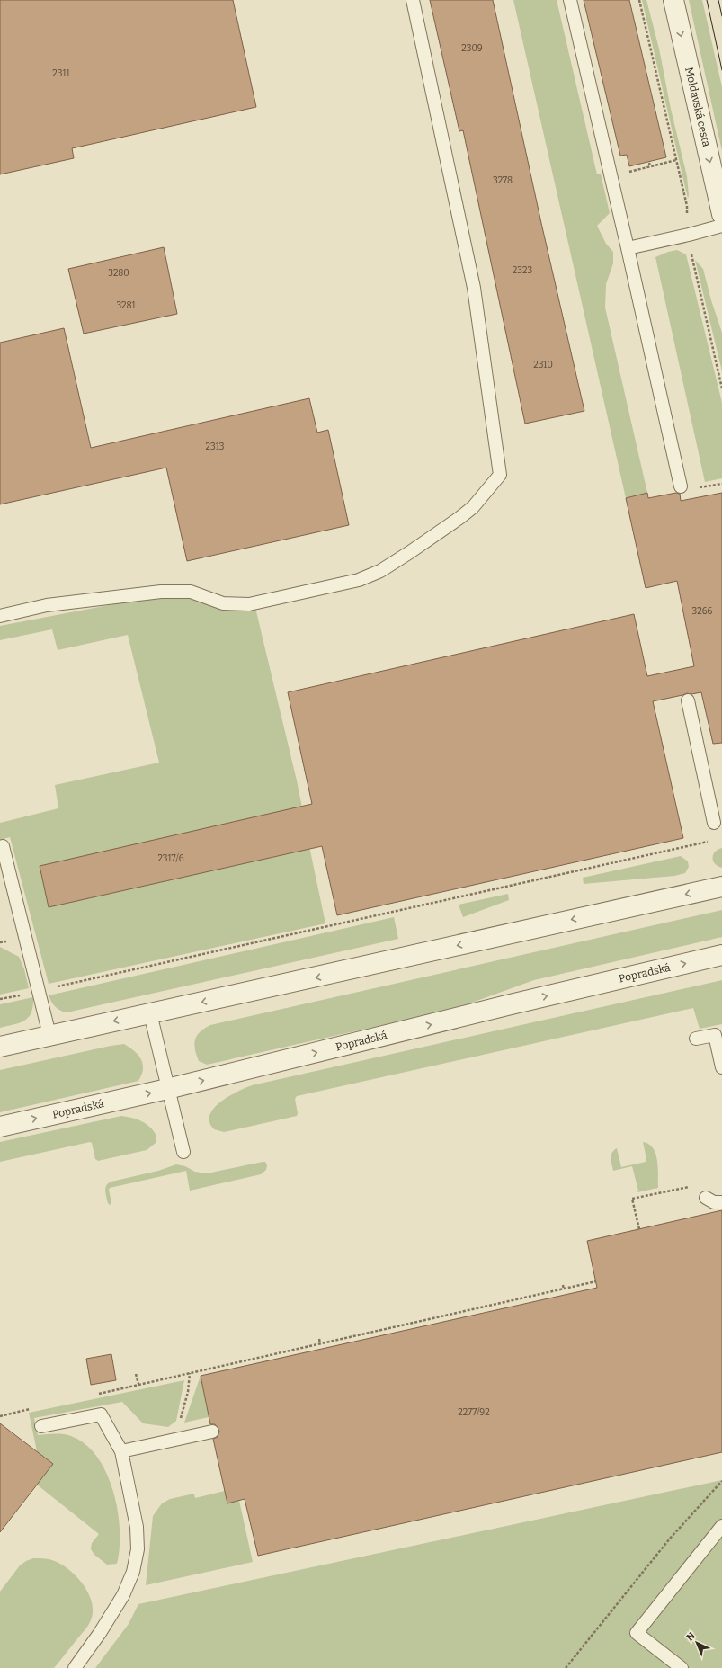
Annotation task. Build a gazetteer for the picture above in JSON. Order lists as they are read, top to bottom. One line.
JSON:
{"streets":{"street":["Moldavská cesta","Popradská"]},"one_way":["Moldavská cesta"],"house_numbers":["2309","2311","3278","2323","3280","3281","2310","2313","3266","2317/6","2277/92"],"north":"top left"}
